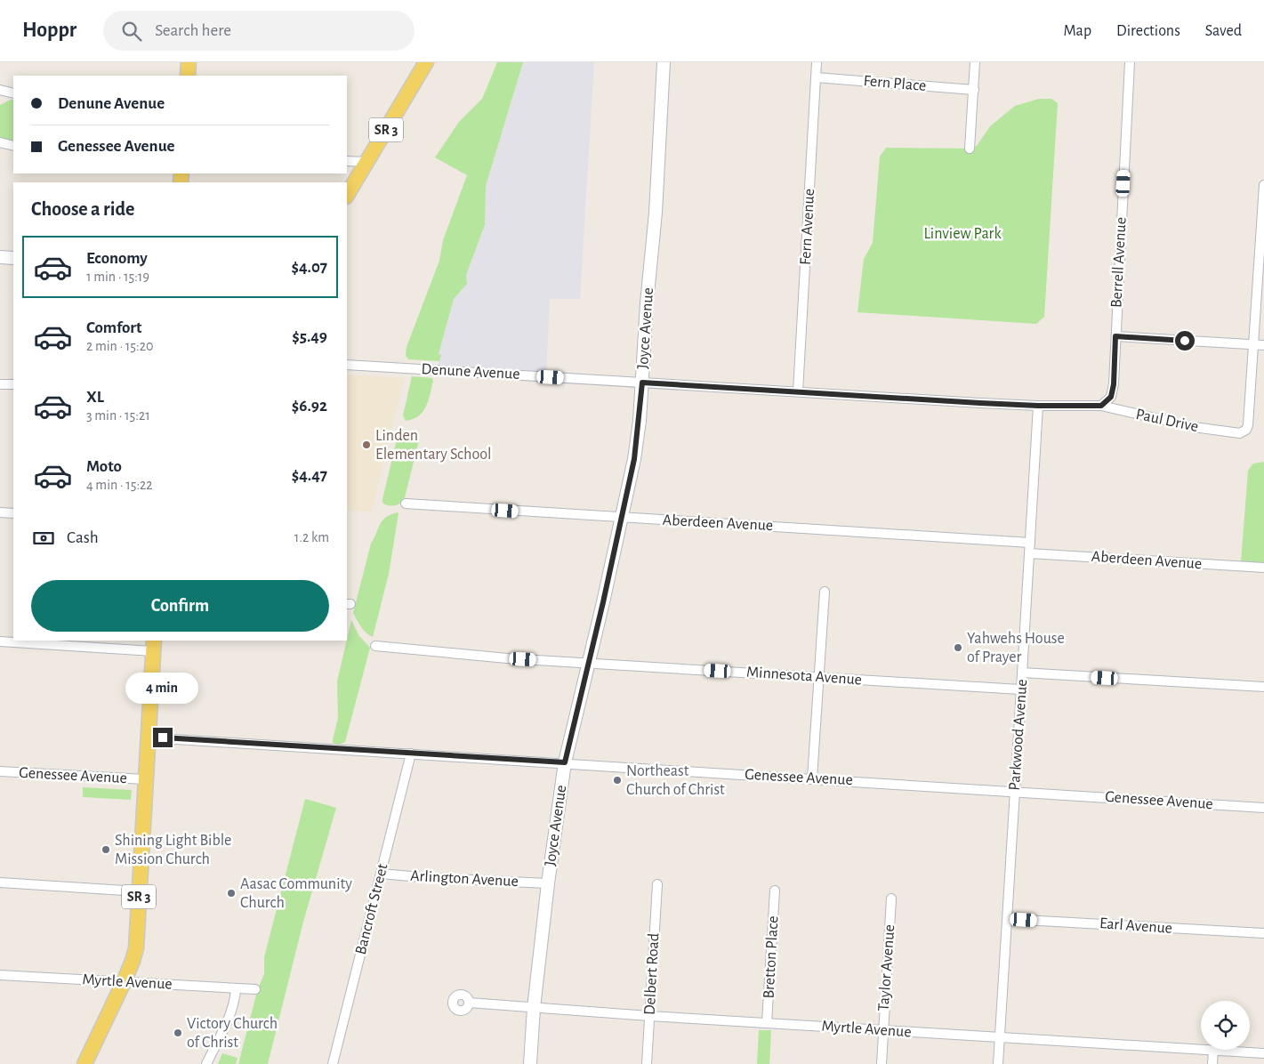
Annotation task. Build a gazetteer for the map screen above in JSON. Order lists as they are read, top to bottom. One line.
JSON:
{"streets":{"main road":["SR 3"],"street":["Fern Place","Fern Avenue","Berrell Avenue","Joyce Avenue","Denune Avenue","Paul Drive","Aberdeen Avenue","Minnesota Avenue","Parkwood Avenue","Genessee Avenue","Arlington Avenue","Bancroft Street","Earl Avenue","Bretton Place","Taylor Avenue","Delbert Road","Myrtle Avenue"]},"crossings":[["Fern Place","Fern Avenue"],["SR 3","Genessee Avenue"],["SR 3","Myrtle Avenue"],["Fern Avenue","Denune Avenue"],["Berrell Avenue","Denune Avenue"],["Berrell Avenue","Paul Drive"],["Joyce Avenue","Denune Avenue"],["Joyce Avenue","Aberdeen Avenue"],["Joyce Avenue","Minnesota Avenue"],["Joyce Avenue","Genessee Avenue"],["Joyce Avenue","Arlington Avenue"],["Joyce Avenue","Myrtle Avenue"],["Denune Avenue","Paul Drive"],["Denune Avenue","Parkwood Avenue"],["Aberdeen Avenue","Parkwood Avenue"],["Minnesota Avenue","Parkwood Avenue"],["Parkwood Avenue","Genessee Avenue"],["Parkwood Avenue","Earl Avenue"],["Parkwood Avenue","Myrtle Avenue"],["Genessee Avenue","Bancroft Street"],["Arlington Avenue","Bancroft Street"],["Bretton Place","Myrtle Avenue"],["Taylor Avenue","Myrtle Avenue"],["Delbert Road","Myrtle Avenue"]],"parks":["Linview Park"],"places":["Linden Elementary School","Yahwehs House of Prayer","Northeast Church of Christ","Shining Light Bible Mission Church","Aasac Community Church","Victory Church of Christ"],"page":{"header":"Hoppr","search":"Search here","nav":["Map","Directions","Saved"],"banner":["Denune Avenue","Genessee Avenue"],"heading":"Choose a ride","list":[{"name":"Economy","note":"1 min · 15:19","value":"$4.07"},{"name":"Comfort","note":"2 min · 15:20","value":"$5.49"},{"name":"XL","note":"3 min · 15:21","value":"$6.92"},{"name":"Moto","note":"4 min · 15:22","value":"$4.47"}],"pay":["Cash","1.2 km"],"buttons":"Confirm","bubble":"4 min"}}
